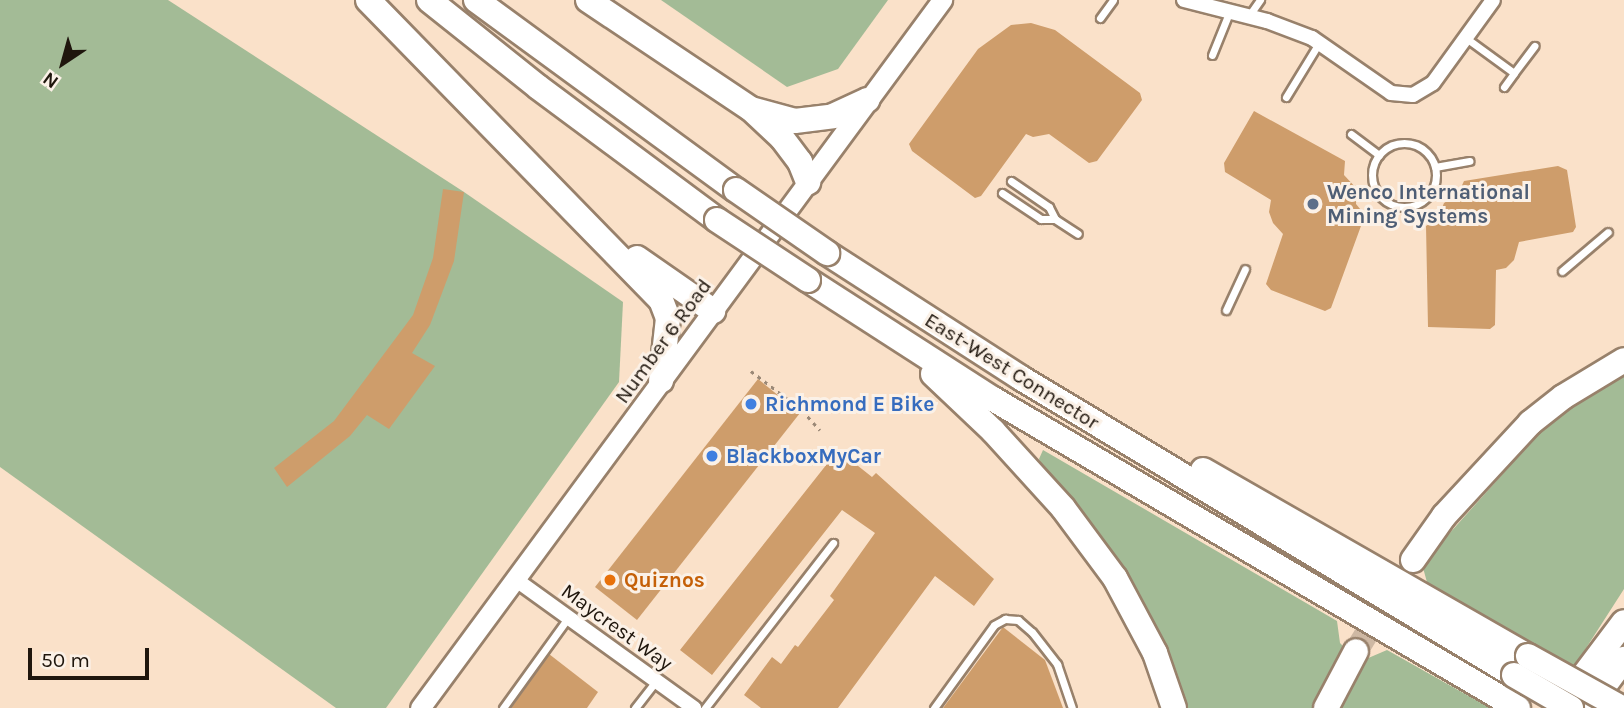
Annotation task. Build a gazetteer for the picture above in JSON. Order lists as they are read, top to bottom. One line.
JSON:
{"streets":{"highway":["East-West Connector"],"main road":["Number 6 Road"],"street":["Maycrest Way"]},"crossings":[["Number 6 Road","Maycrest Way"]],"places":["Wenco International Mining Systems","Richmond E Bike","BlackboxMyCar","Quiznos"],"scale_bar":"50 m","north":"bottom left"}
